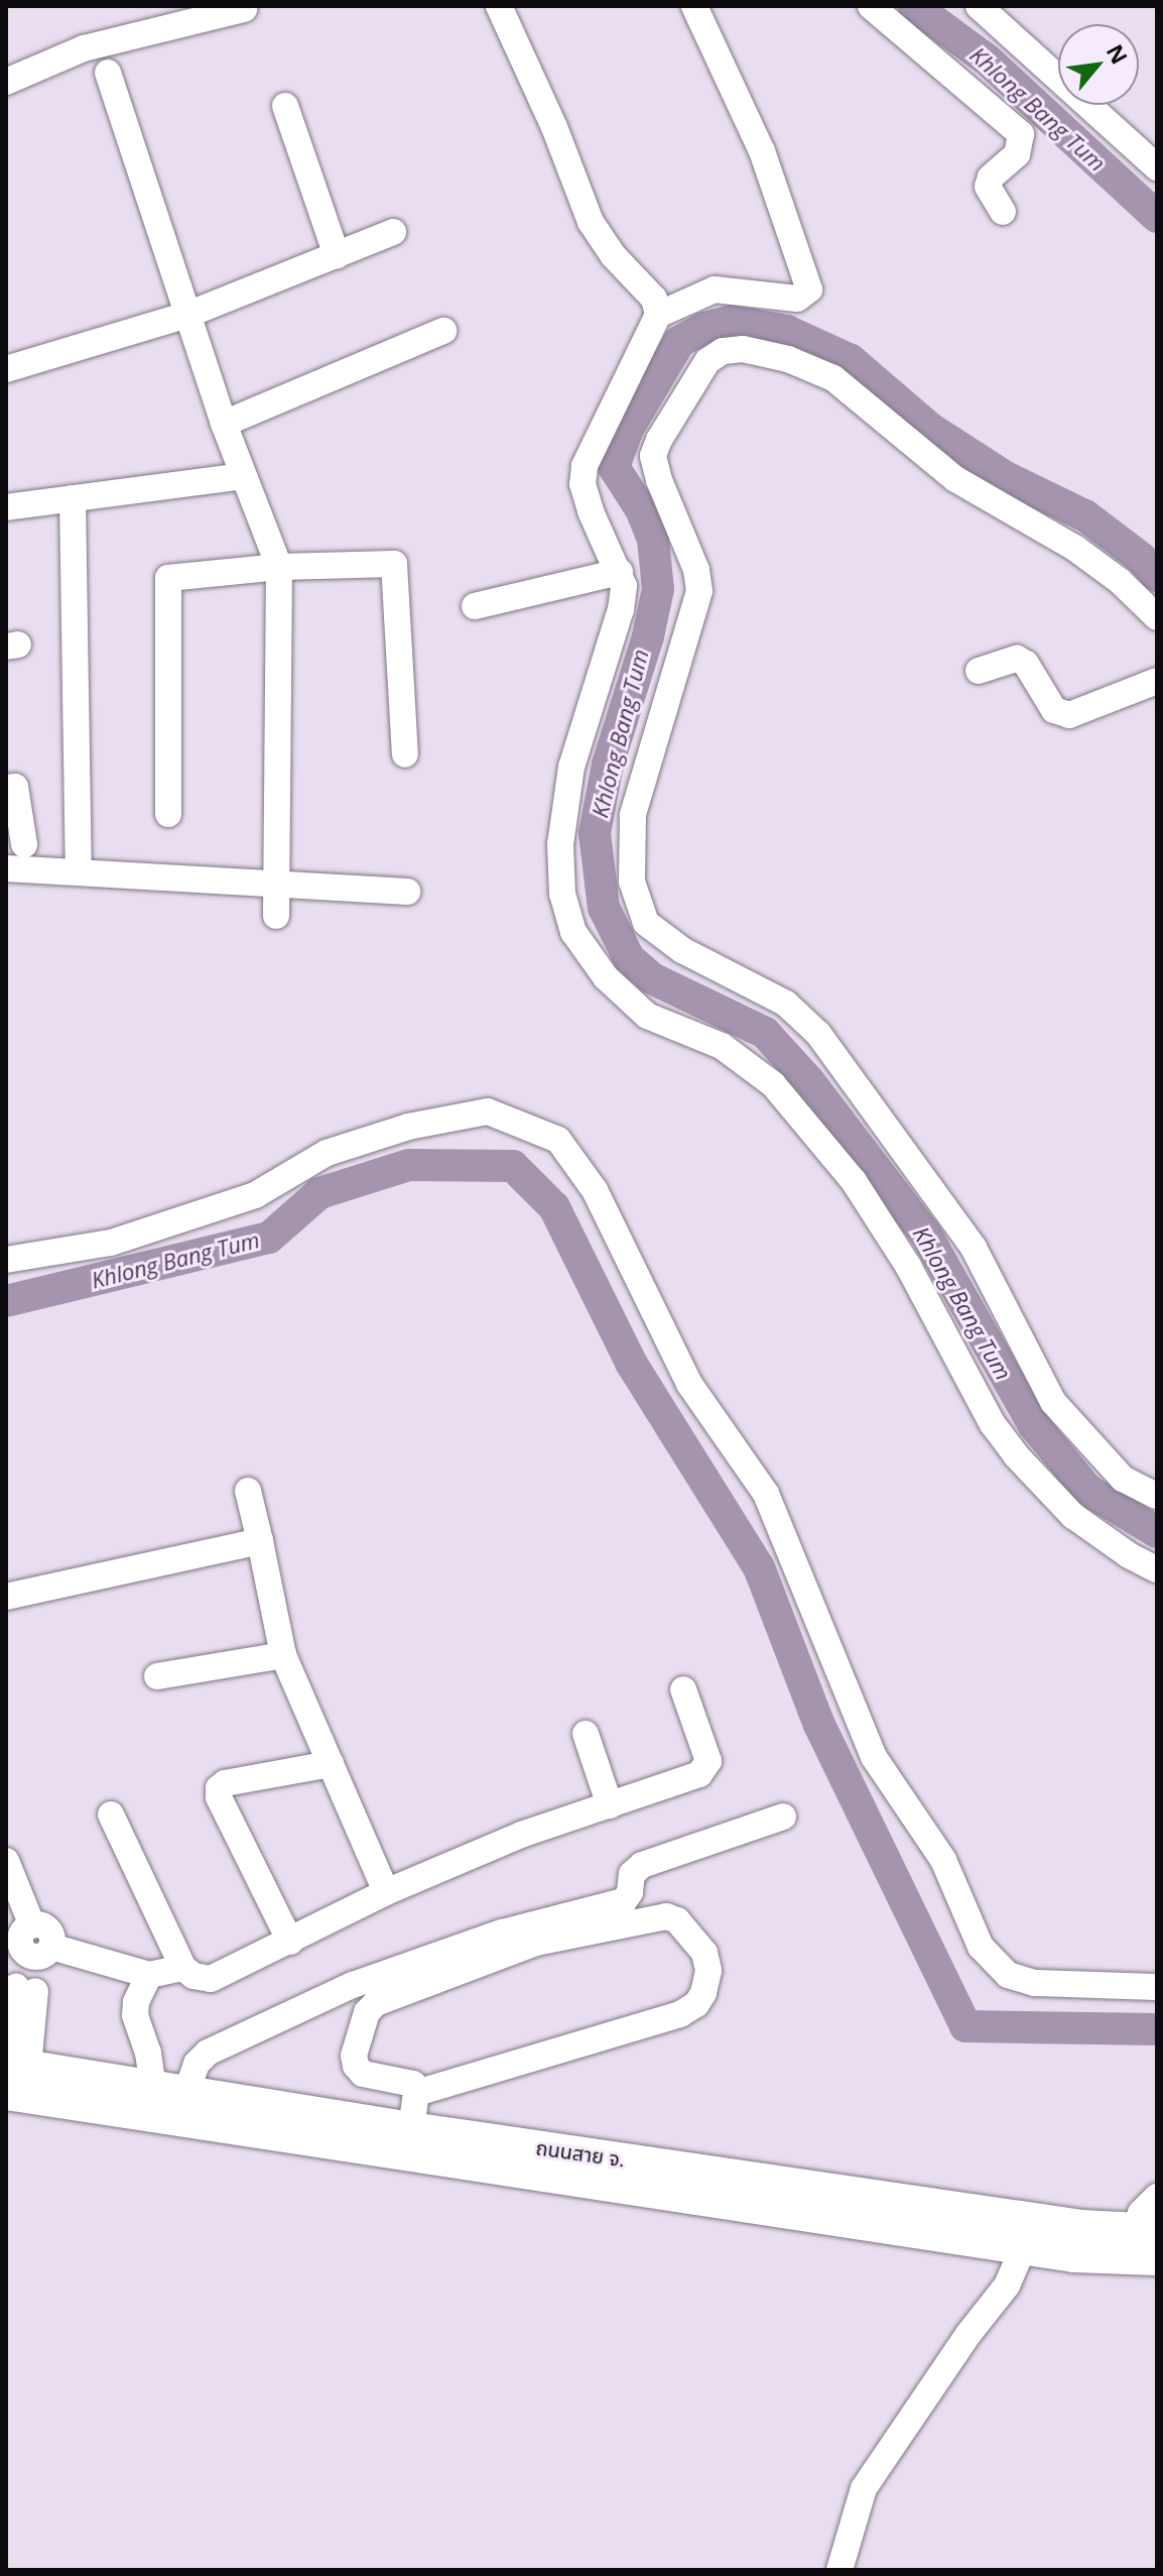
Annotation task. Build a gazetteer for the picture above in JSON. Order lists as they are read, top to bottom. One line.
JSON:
{"streets":{"main road":["ถนนสาย จ."]},"water":["Khlong Bang Tum"],"north":"top right"}
